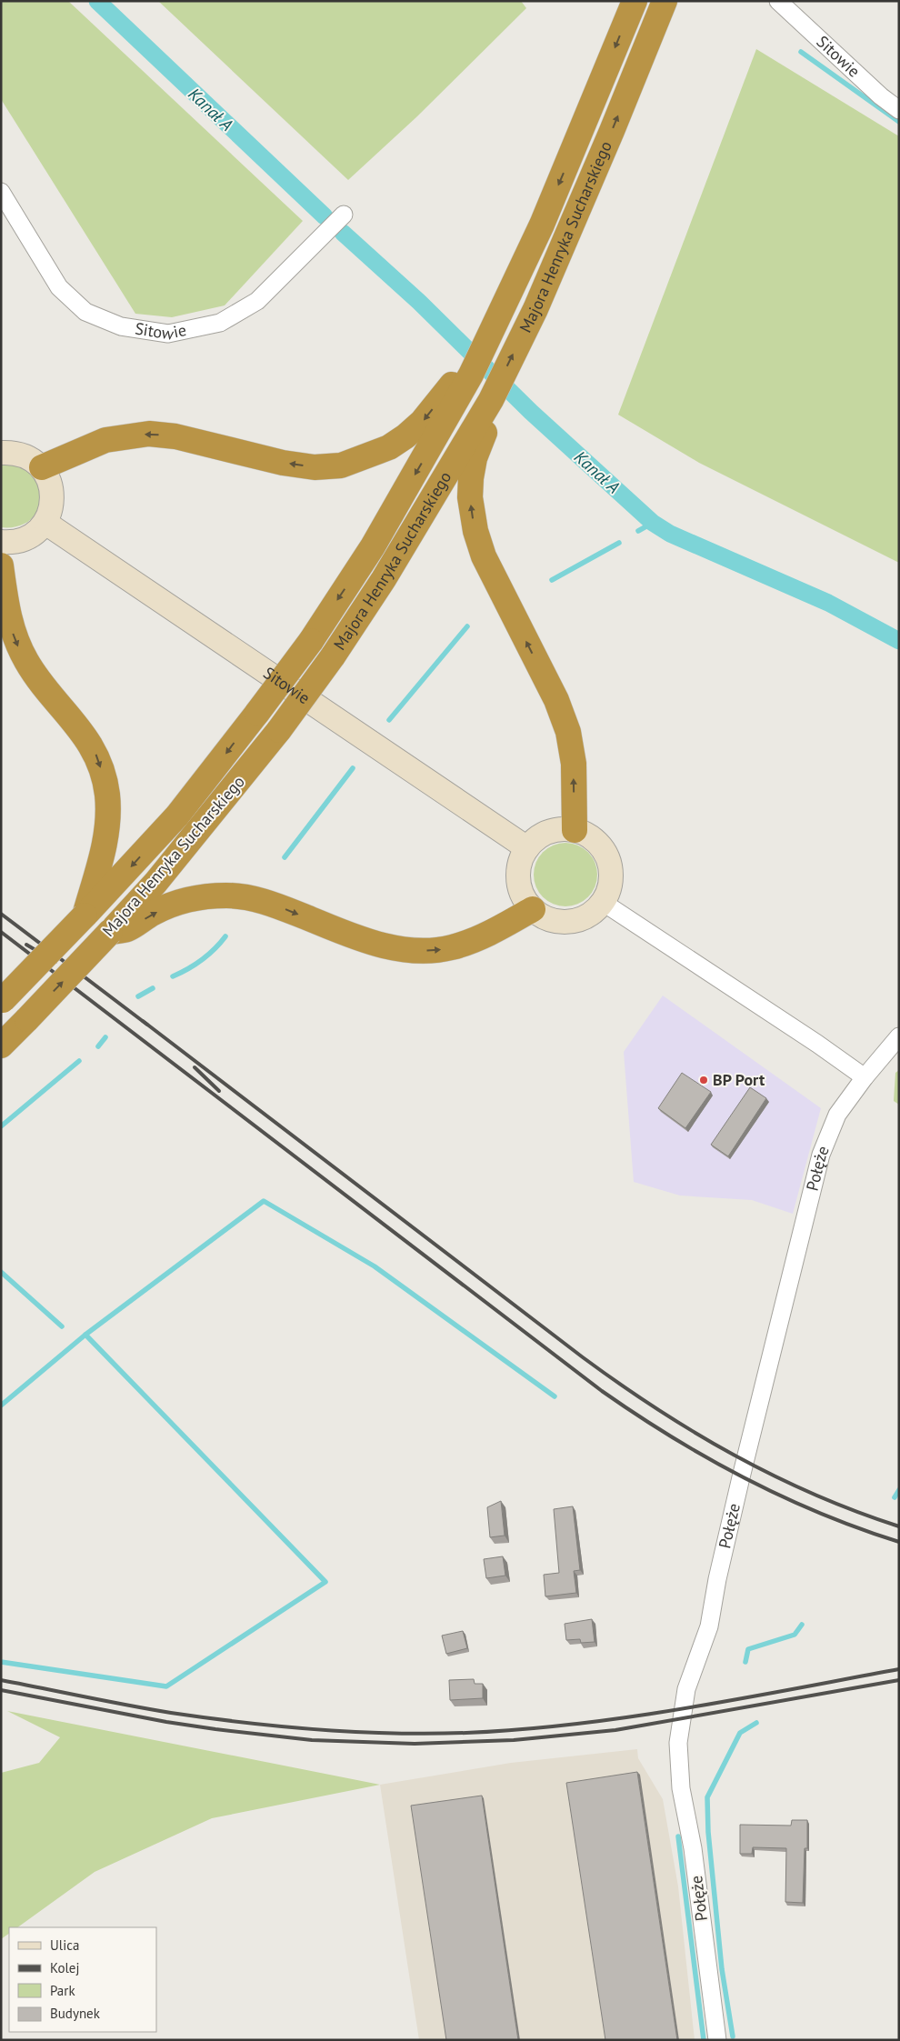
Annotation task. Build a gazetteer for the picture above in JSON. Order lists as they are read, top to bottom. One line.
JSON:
{"streets":{"highway":["Majora Henryka Sucharskiego"],"street":["Sitowie","Połęże"]},"water":["Kanał A"],"places":["BP Port"],"legend":["Ulica","Kolej","Park","Budynek"]}
